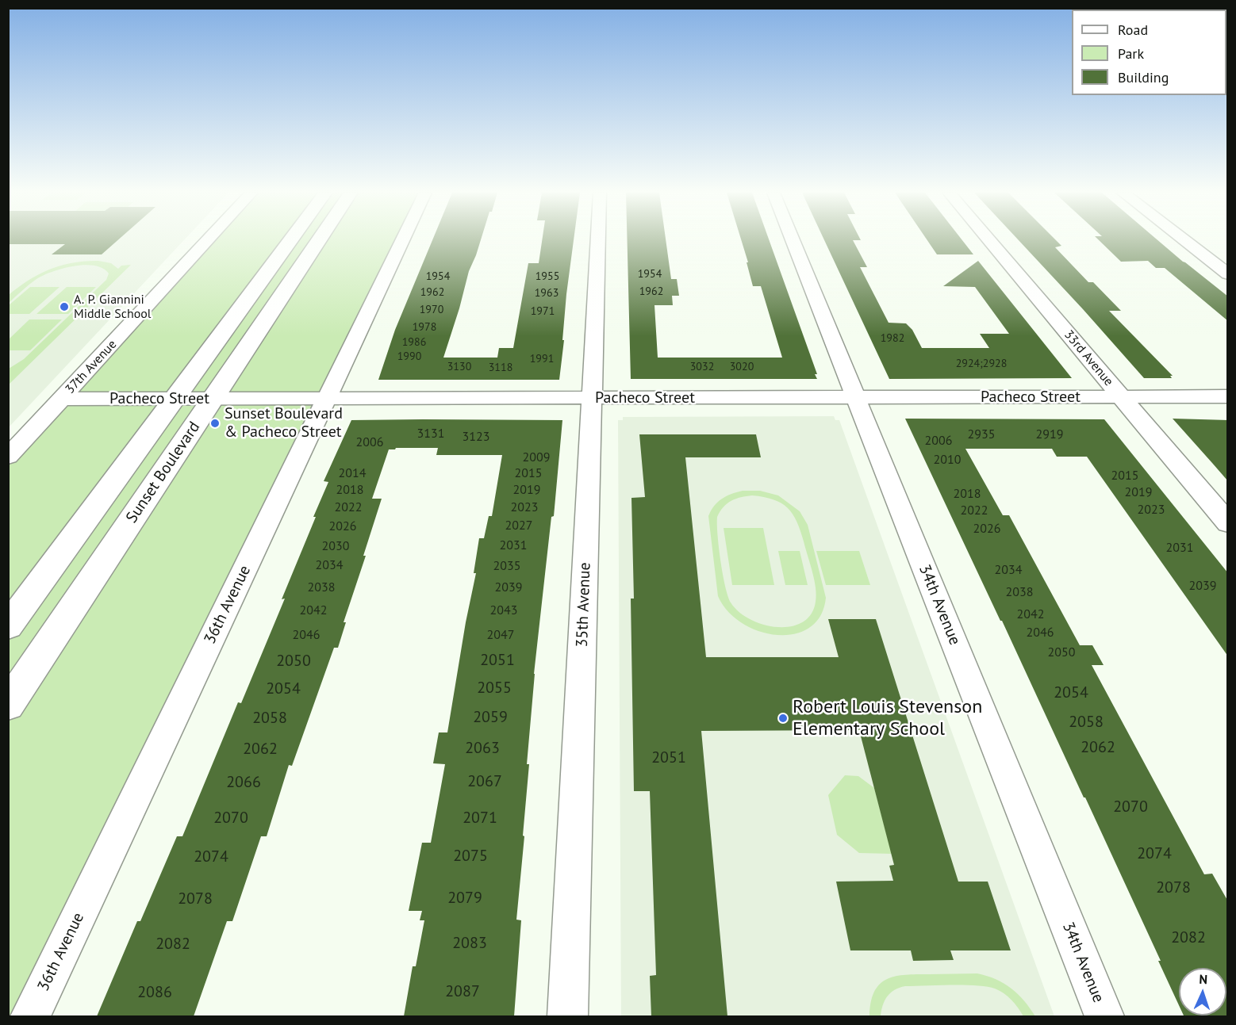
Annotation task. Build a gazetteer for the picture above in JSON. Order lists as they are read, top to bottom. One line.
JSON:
{"streets":{"main road":["Sunset Boulevard"],"street":["33rd Avenue","37th Avenue","Pacheco Street","36th Avenue","35th Avenue","34th Avenue"]},"crossings":[["33rd Avenue","Pacheco Street"],["37th Avenue","Pacheco Street"],["Pacheco Street","Sunset Boulevard"],["Pacheco Street","36th Avenue"],["Pacheco Street","35th Avenue"],["Pacheco Street","34th Avenue"]],"places":["A. P. Giannini Middle School","Sunset Boulevard & Pacheco Street","Robert Louis Stevenson Elementary School"],"house_numbers":["1954","1954","1955","1962","1962","1963","1970","1971","1978","1982","1986","1990","1991","2924;2928","3130","3032","3020","3118","3131","2935","2919","3123","2006","2006","2009","2010","2014","2015","2015","2018","2019","2019","2018","2022","2023","2023","2022","2027","2026","2026","2031","2030","2031","2034","2035","2034","2039","2038","2039","2038","2042","2043","2042","2046","2046","2047","2050","2051","2050","2055","2054","2054","2059","2058","2058","2062","2063","2062","2051","2067","2066","2070","2070","2071","2074","2075","2074","2078","2079","2078","2082","2083","2082","2087","2086"],"legend":["Road","Park","Building"],"north":"top"}
